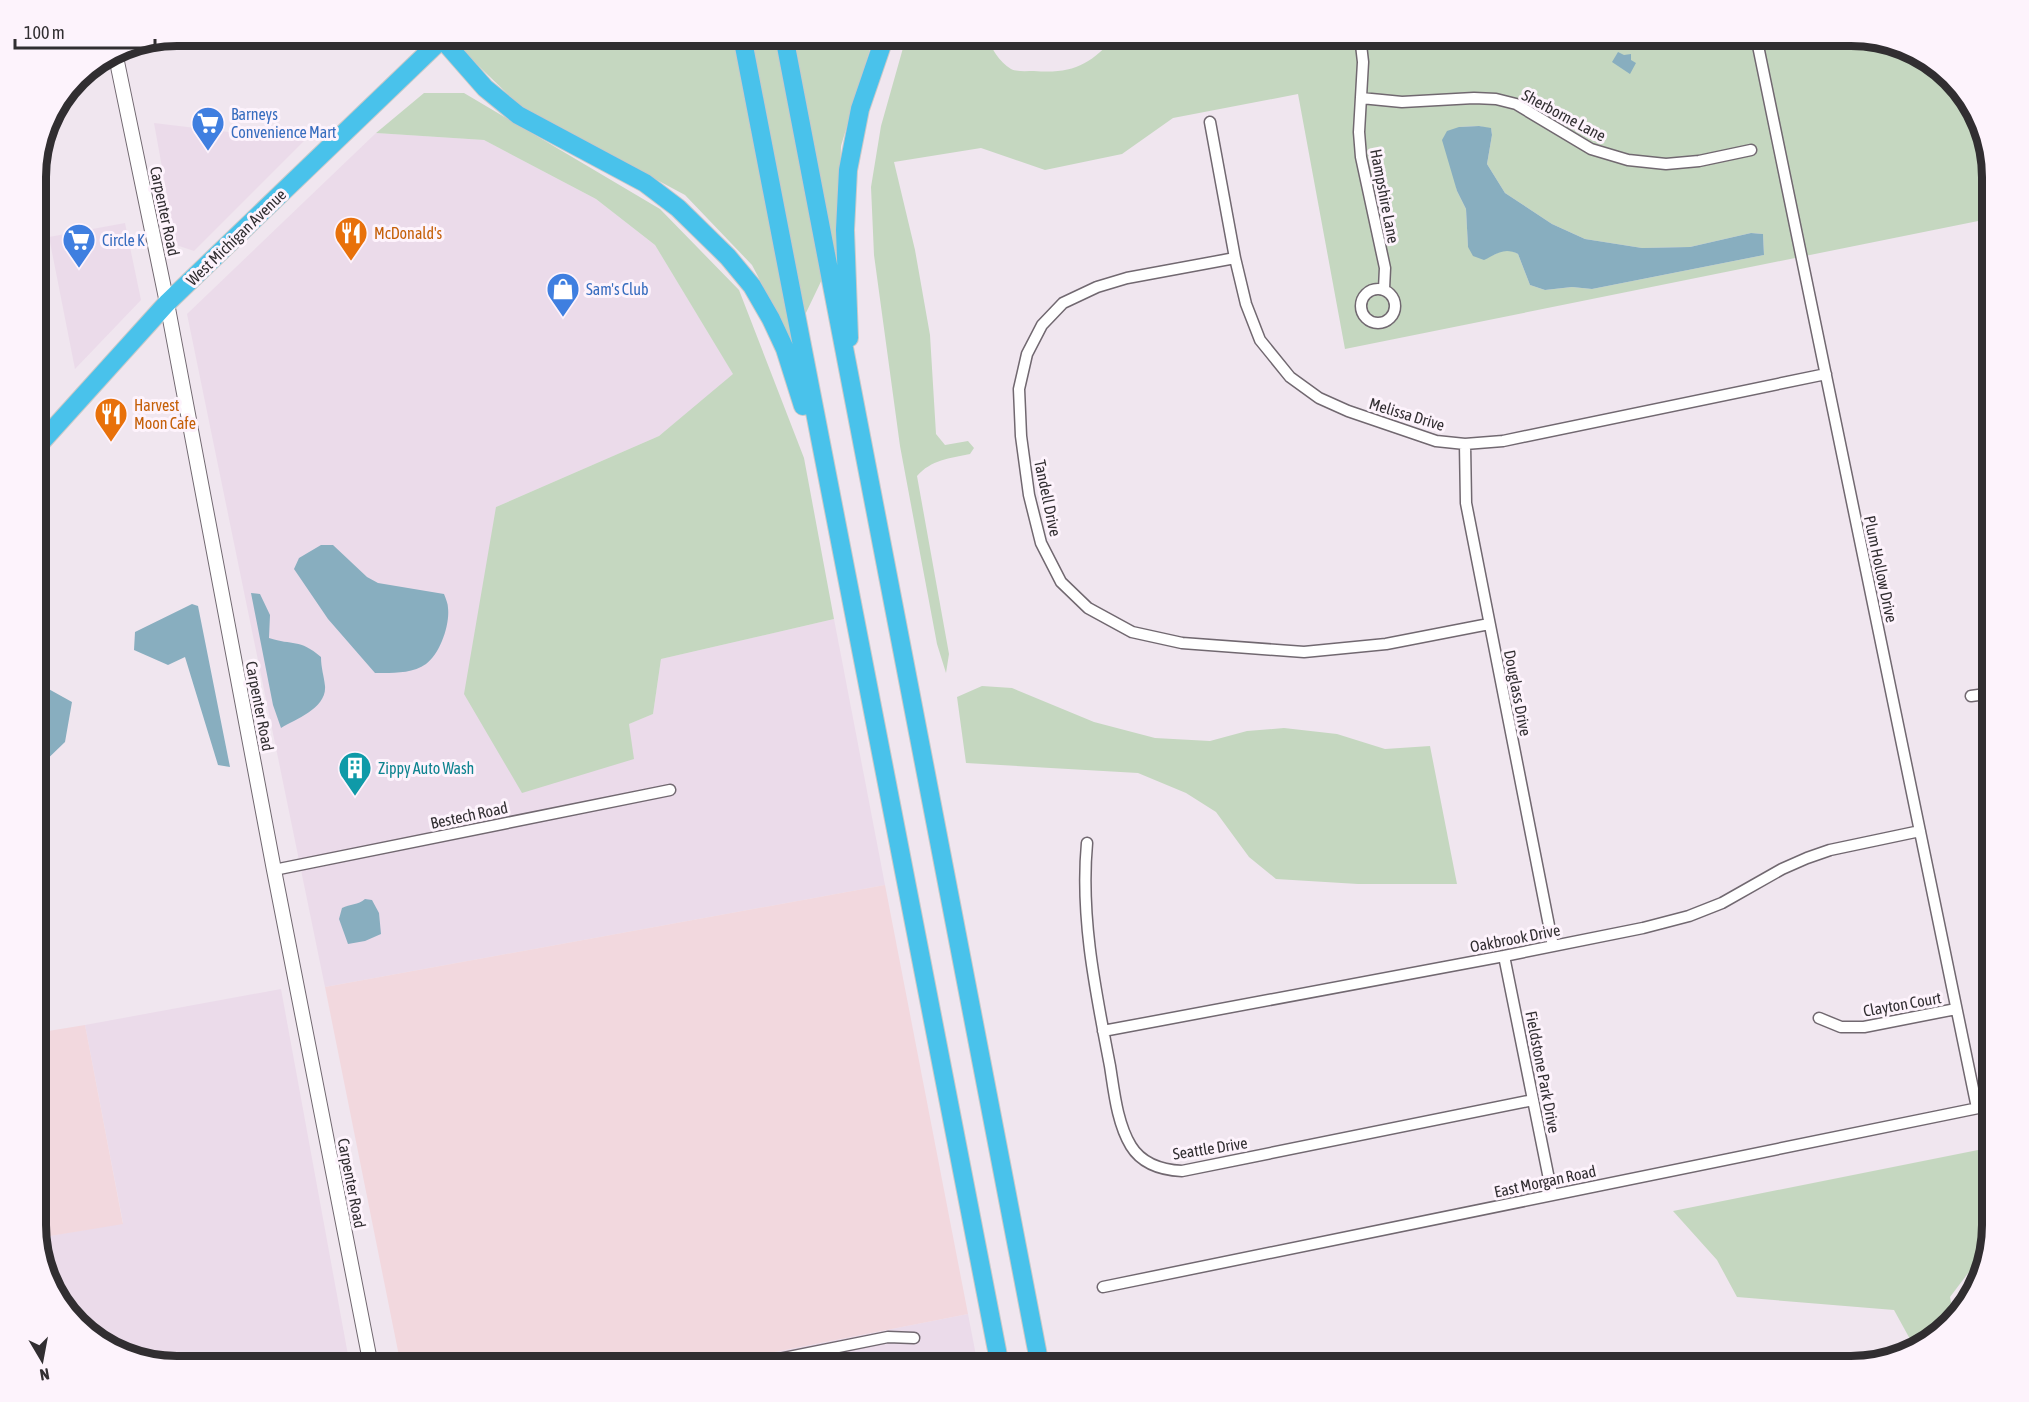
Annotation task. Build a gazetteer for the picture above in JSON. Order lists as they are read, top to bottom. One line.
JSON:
{"streets":{"highway":["West Michigan Avenue"],"main road":["Carpenter Road"],"street":["Sherborne Lane","Hampshire Lane","Melissa Drive","Tandell Drive","Plum Hollow Drive","Douglass Drive","Bestech Road","Oakbrook Drive","Clayton Court","Fieldstone Park Drive","Seattle Drive","East Morgan Road"]},"crossings":[["Sherborne Lane","Hampshire Lane"],["Carpenter Road","West Michigan Avenue"],["Carpenter Road","Bestech Road"],["Melissa Drive","Tandell Drive"],["Melissa Drive","Plum Hollow Drive"],["Melissa Drive","Douglass Drive"],["Tandell Drive","Douglass Drive"],["Plum Hollow Drive","Oakbrook Drive"],["Plum Hollow Drive","Clayton Court"],["Plum Hollow Drive","East Morgan Road"],["Douglass Drive","Oakbrook Drive"],["Oakbrook Drive","Fieldstone Park Drive"],["Oakbrook Drive","Seattle Drive"],["Fieldstone Park Drive","Seattle Drive"],["Fieldstone Park Drive","East Morgan Road"]],"places":{"supermarket":["Barneys Convenience Mart","Circle K"],"restaurant":["McDonald's","Harvest Moon Cafe"],"shop":["Sam's Club"],"building":["Zippy Auto Wash"]},"scale_bar":"100 m","north":"bottom"}
